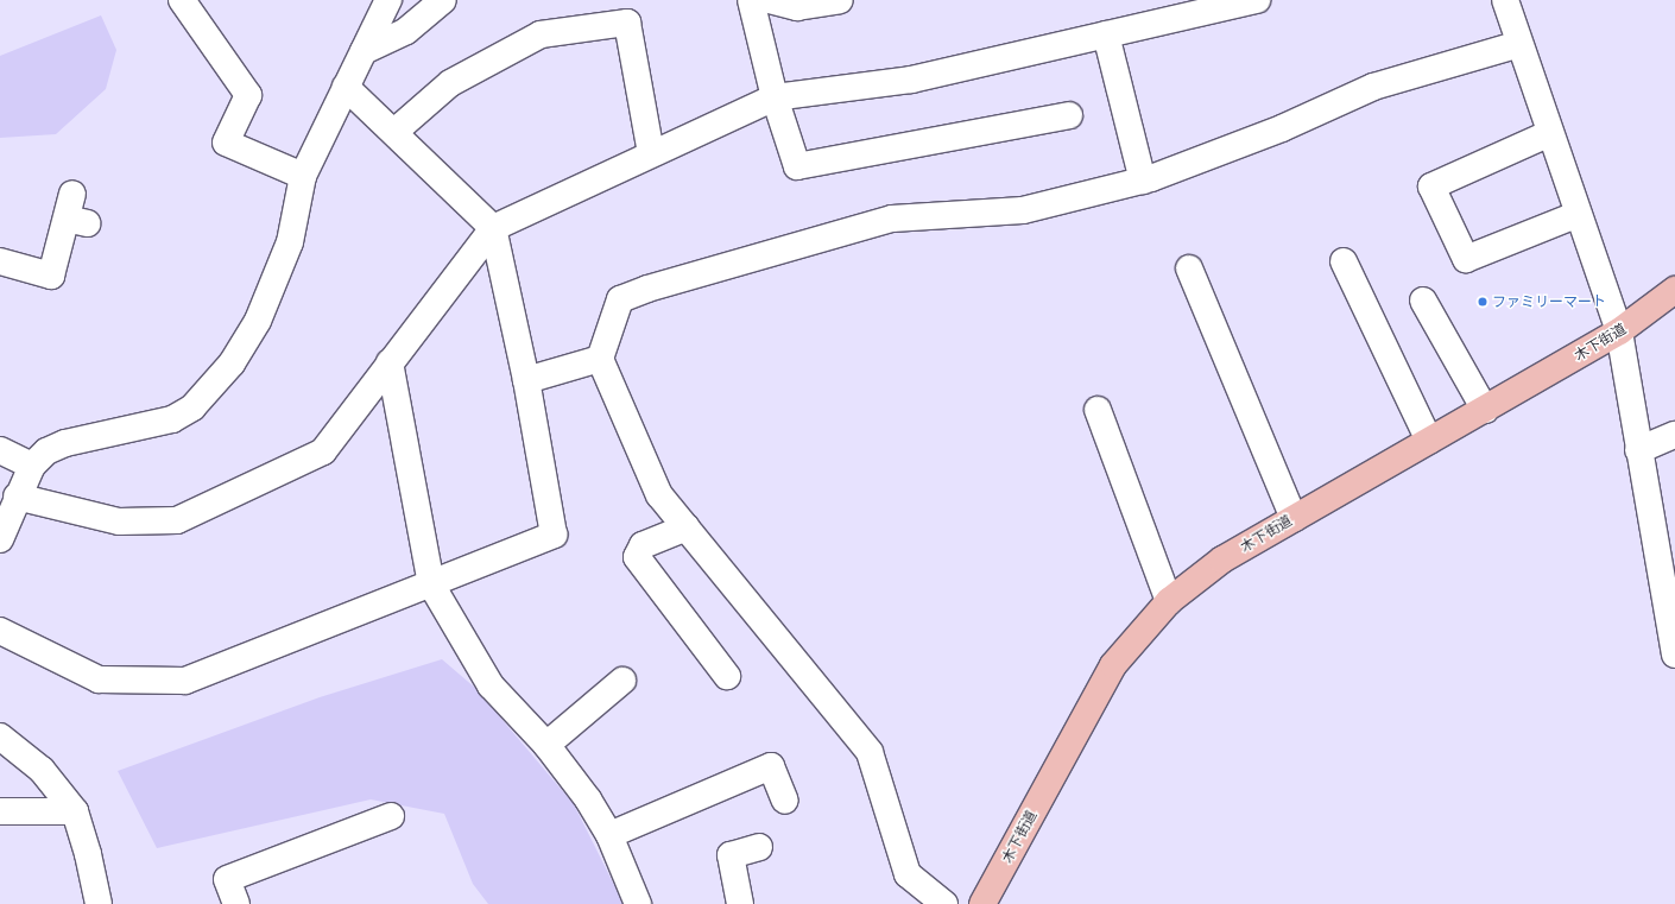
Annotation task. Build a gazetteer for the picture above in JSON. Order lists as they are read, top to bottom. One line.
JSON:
{"streets":{"main road":["木下街道"]},"places":["ファミリーマート"]}
